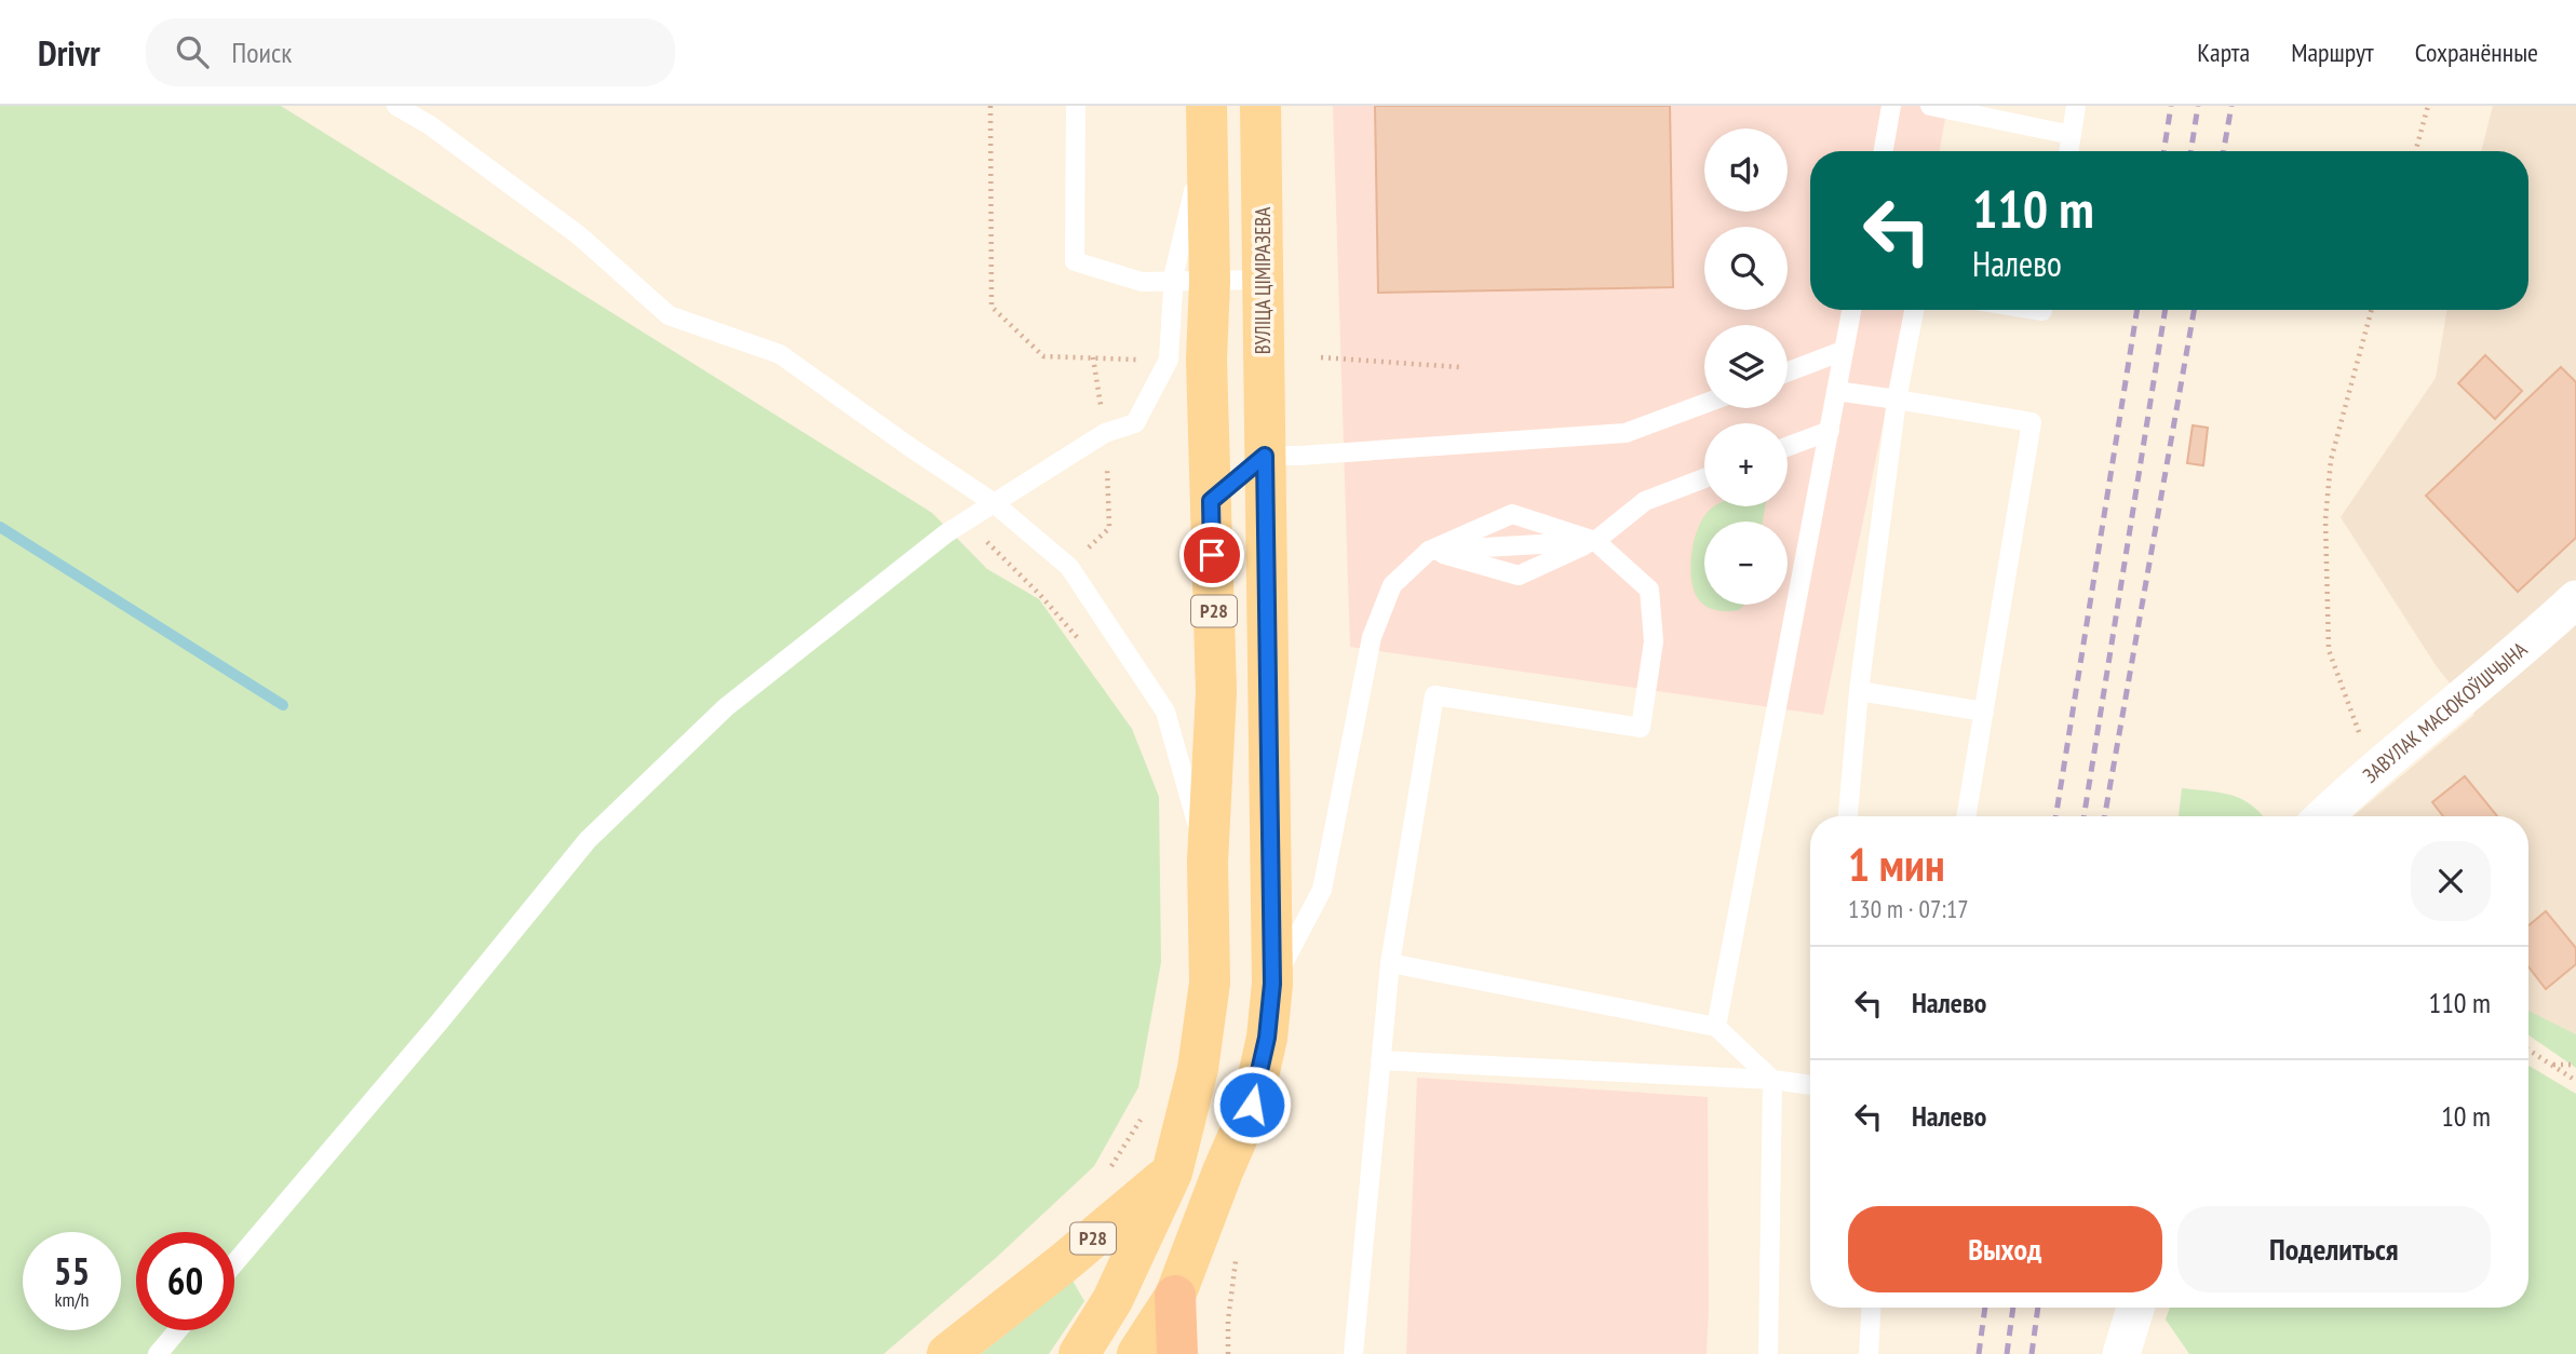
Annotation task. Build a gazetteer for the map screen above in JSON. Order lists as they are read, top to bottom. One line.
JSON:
{"streets":{"highway":["Р28"],"main road":["ВУЛІЦА ЦІМІРАЗЕВА"],"street":["ЗАВУЛАК МАСЮКОЎШЧЫНА"]},"crossings":[["ВУЛІЦА ЦІМІРАЗЕВА","Р28"]],"page":{"header":"Drivr","search":"Поиск","nav":["Карта","Маршрут","Сохранённые"],"map_buttons":["+","−"],"turn":["110 m","Налево"],"heading":["1 мин","130 m · 07:17"],"list":[{"name":"Налево","value":"110 m"},{"name":"Налево","value":"10 m"}],"buttons":["Выход","Поделиться"],"speed":"55 km/h","limit":"60"}}
